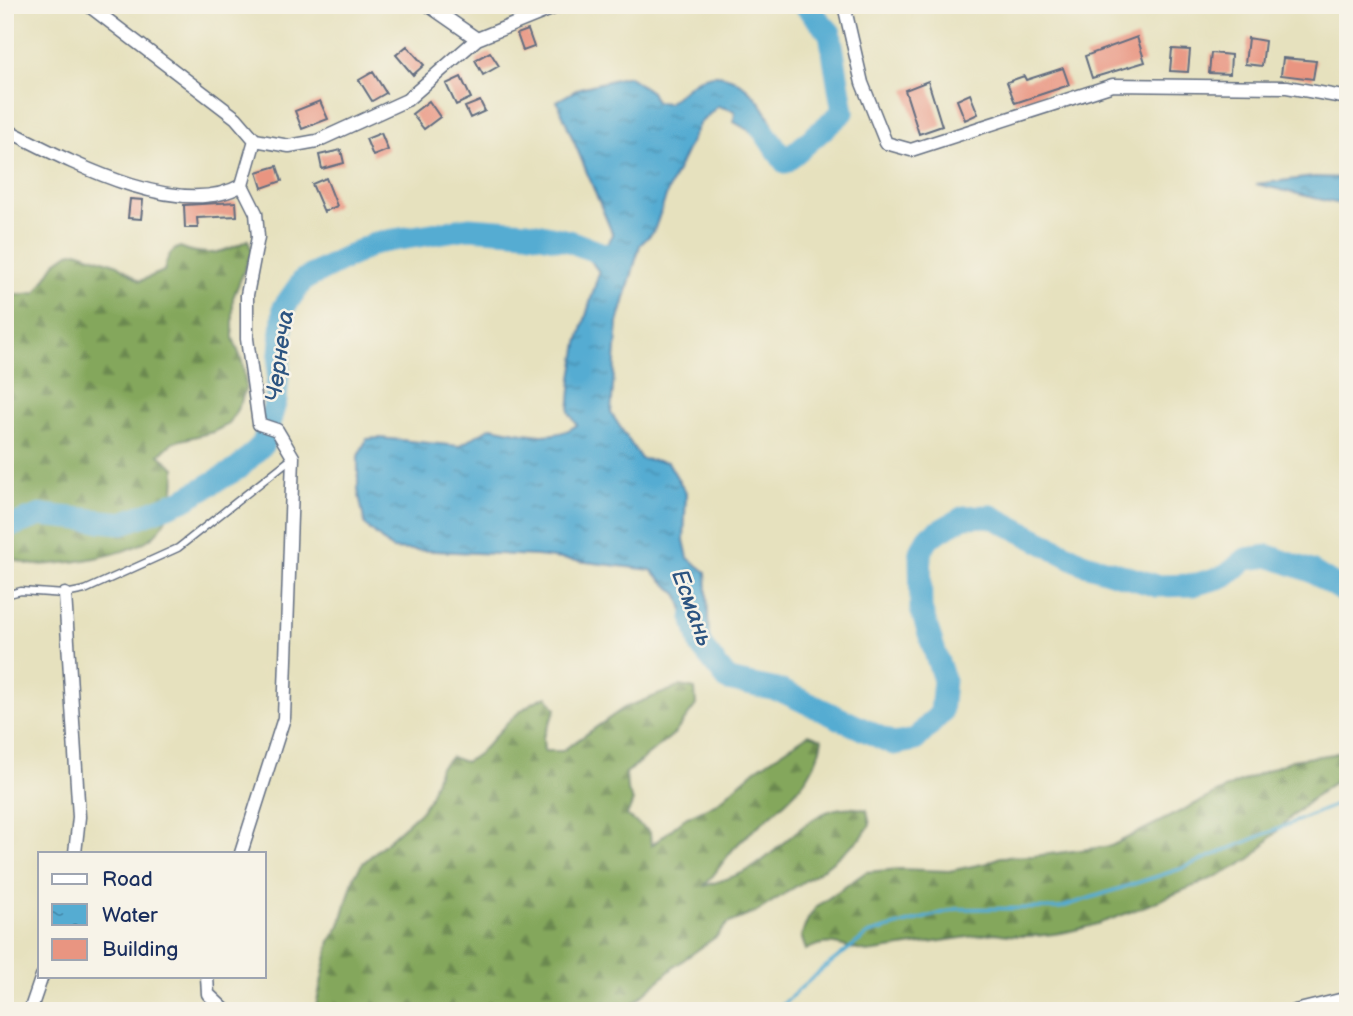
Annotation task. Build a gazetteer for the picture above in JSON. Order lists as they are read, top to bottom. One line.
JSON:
{"water":["Чернеча","Есмань"],"legend":["Road","Water","Building"]}
